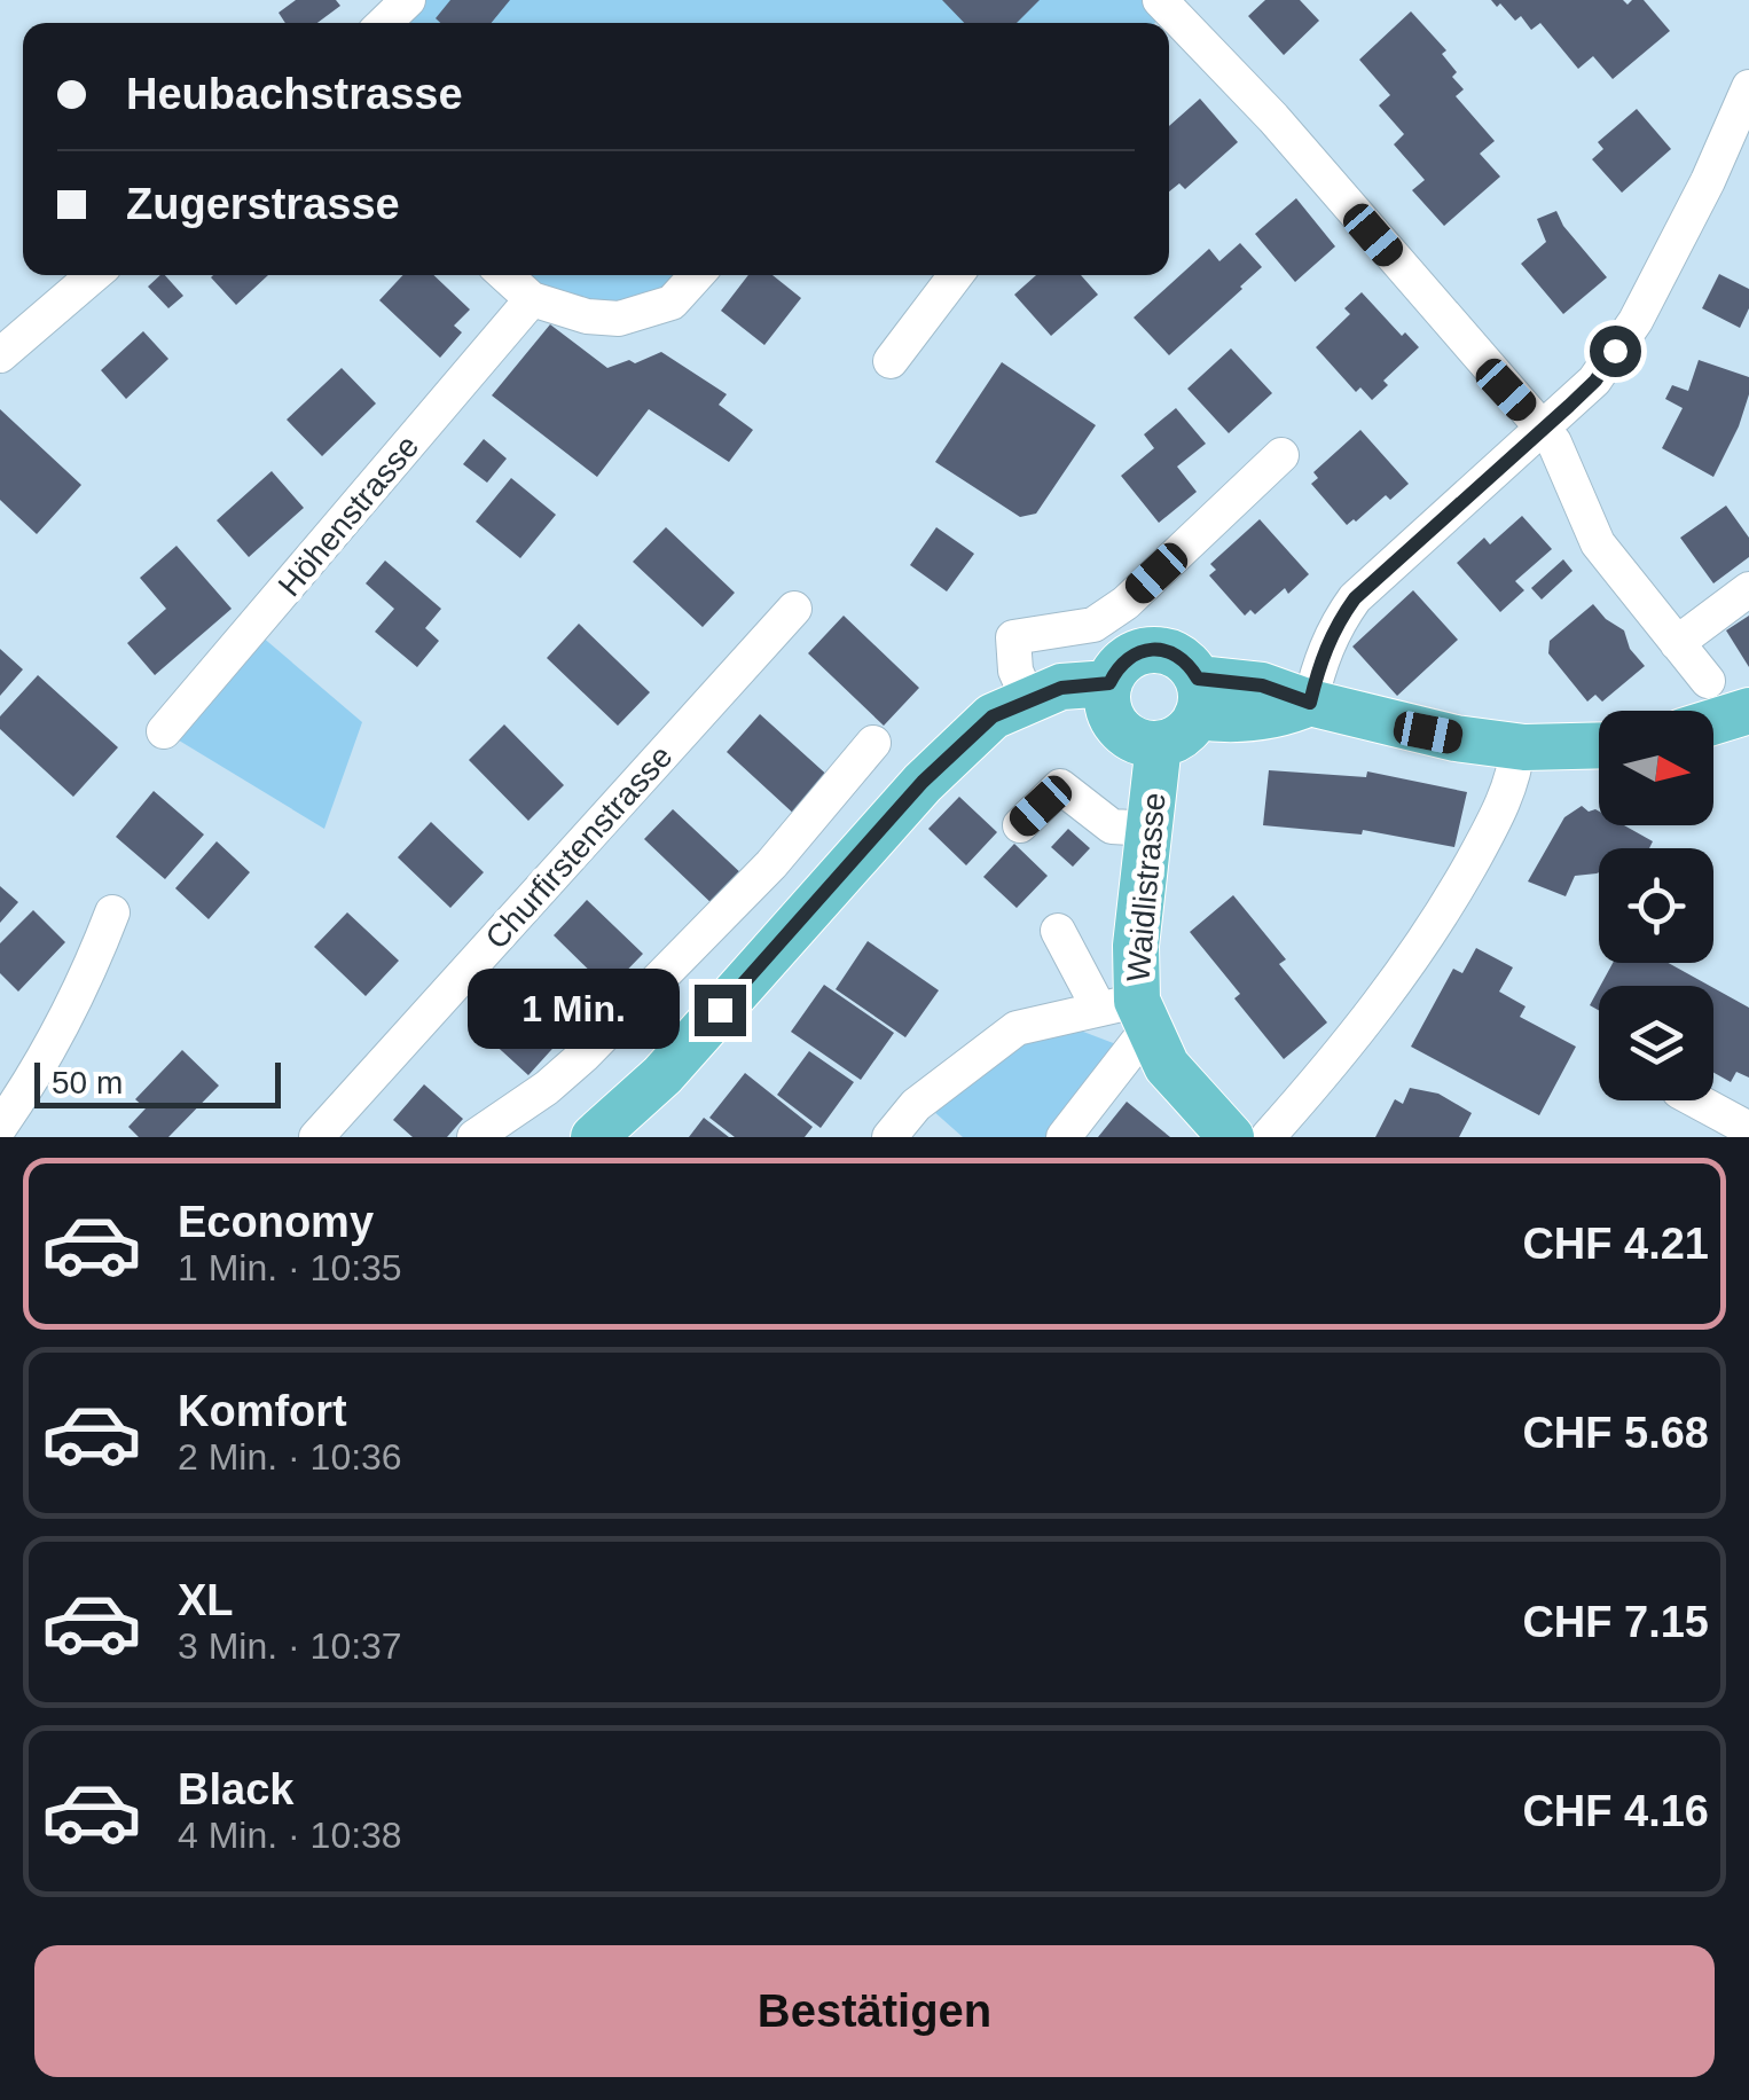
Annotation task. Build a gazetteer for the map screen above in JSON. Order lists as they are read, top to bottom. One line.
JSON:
{"streets":{"main road":["Waidlistrasse"],"street":["Höhenstrasse","Churfirstenstrasse"]},"scale_bar":"50 m","north":"right","page":{"banner":["Heubachstrasse","Zugerstrasse"],"bubble":"1 Min.","scale":"50 m","list":[{"name":"Economy","note":"1 Min. · 10:35","value":"CHF 4.21"},{"name":"Komfort","note":"2 Min. · 10:36","value":"CHF 5.68"},{"name":"XL","note":"3 Min. · 10:37","value":"CHF 7.15"},{"name":"Black","note":"4 Min. · 10:38","value":"CHF 4.16"}],"buttons":"Bestätigen"}}
